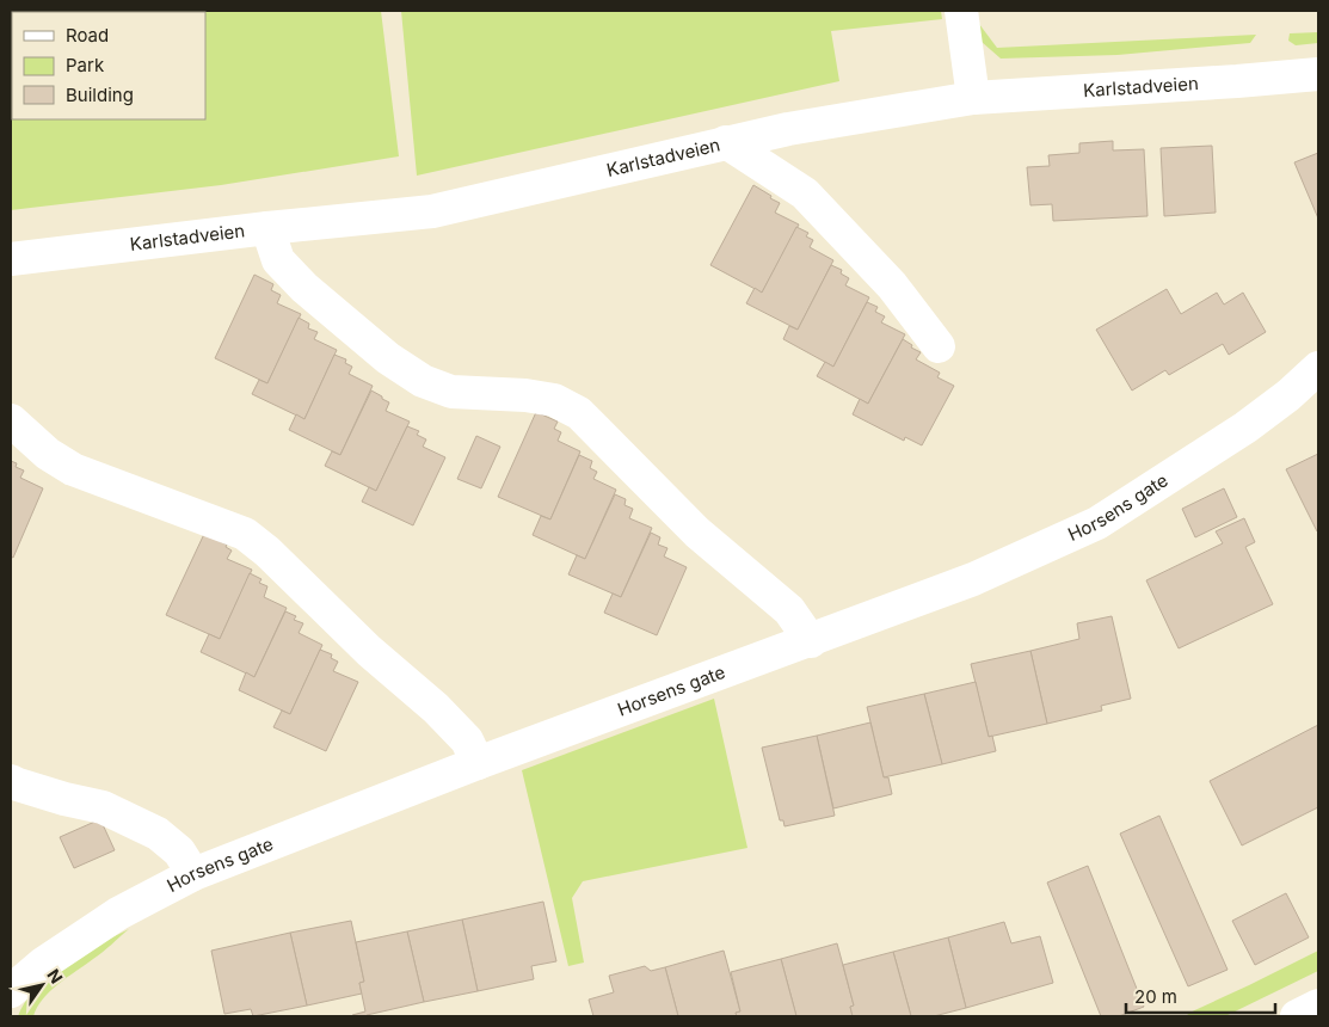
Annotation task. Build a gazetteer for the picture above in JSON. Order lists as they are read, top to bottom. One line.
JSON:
{"streets":{"street":["Karlstadveien","Horsens gate"]},"legend":["Road","Park","Building"],"scale_bar":"20 m","north":"top right"}
